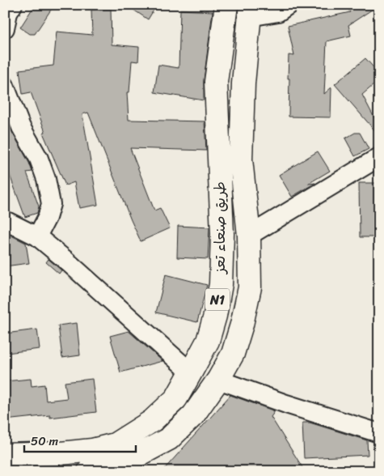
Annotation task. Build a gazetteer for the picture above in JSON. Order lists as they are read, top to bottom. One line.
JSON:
{"streets":{"highway":["طريق صنعاء تعز","N1"]},"scale_bar":"50 m"}
